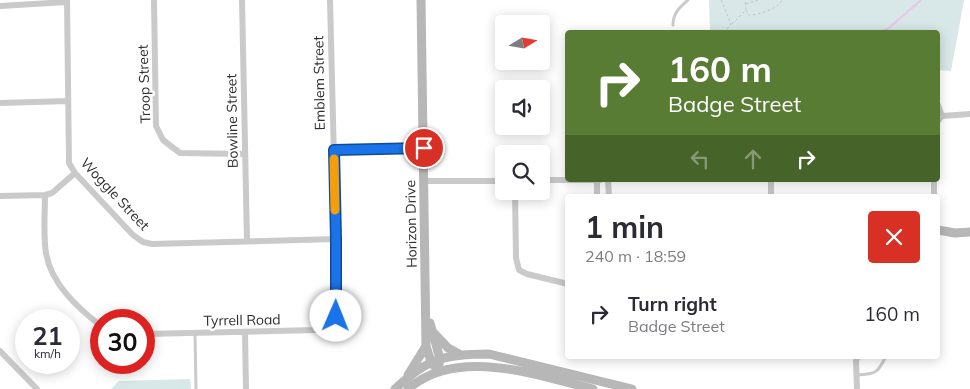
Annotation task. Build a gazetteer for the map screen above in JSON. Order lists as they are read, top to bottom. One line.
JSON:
{"streets":{"main road":["Horizon Drive"],"street":["Emblem Street","Troop Street","Bowline Street","Woggle Street","Tyrrell Road"]},"crossings":[["Emblem Street","Woggle Street"],["Emblem Street","Tyrrell Road"],["Troop Street","Bowline Street"],["Bowline Street","Woggle Street"]],"north":"right","page":{"turn":["160 m","Badge Street"],"heading":["1 min","240 m · 18:59"],"list":[{"name":"Turn right","note":"Badge Street","value":"160 m"}],"speed":"21 km/h","limit":"30"}}
